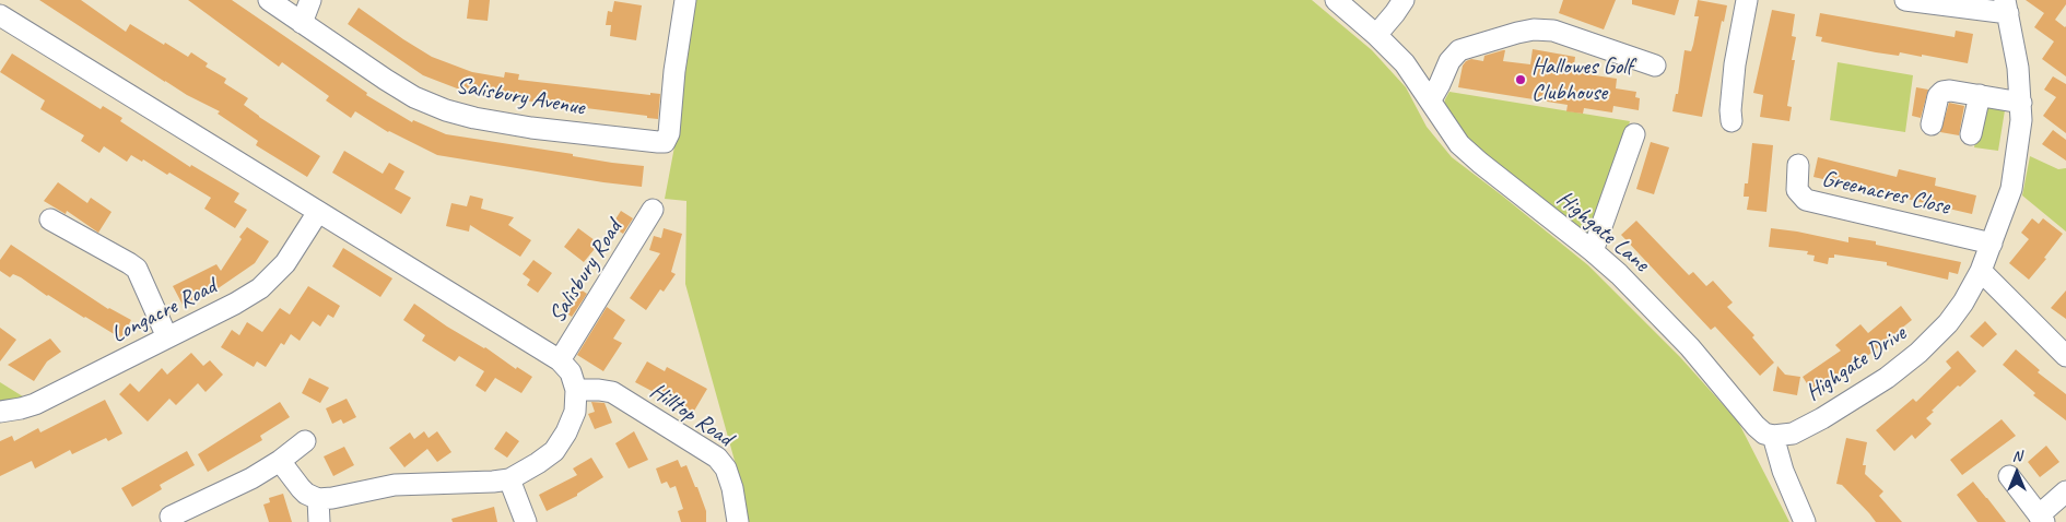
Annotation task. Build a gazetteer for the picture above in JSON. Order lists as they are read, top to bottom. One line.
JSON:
{"streets":{"street":["Salisbury Avenue","Greenacres Close","Highgate Lane","Salisbury Road","Longacre Road","Highgate Drive","Hilltop Road"]},"crossings":[["Greenacres Close","Highgate Drive"],["Highgate Lane","Highgate Drive"]],"places":["Hallowes Golf Clubhouse"],"north":"top"}
